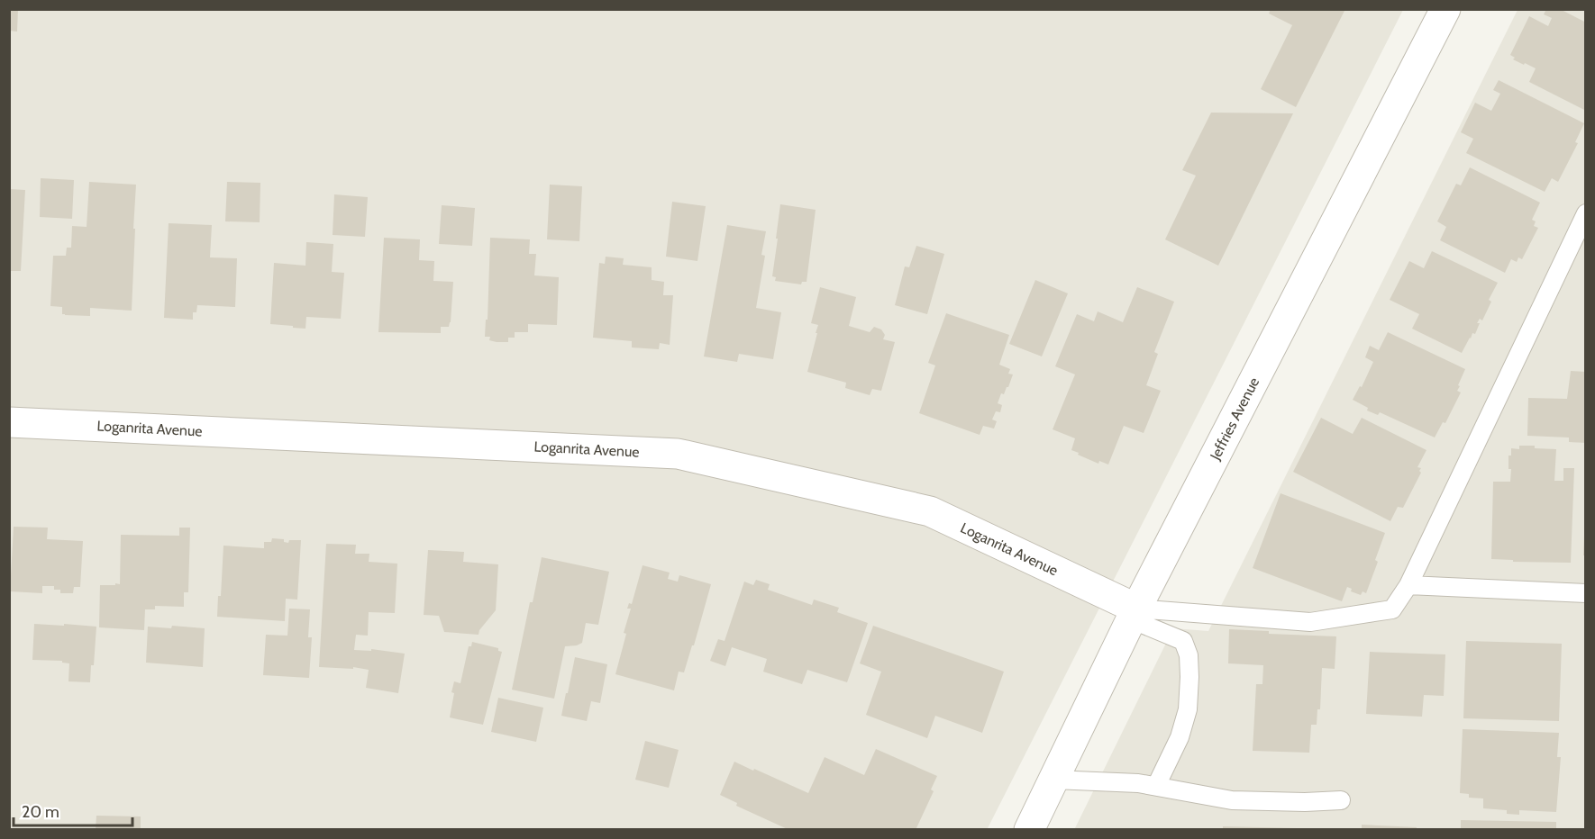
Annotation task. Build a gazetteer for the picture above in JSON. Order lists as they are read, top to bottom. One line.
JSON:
{"streets":{"street":["Jeffries Avenue","Loganrita Avenue"]},"crossings":[["Jeffries Avenue","Loganrita Avenue"]],"scale_bar":"20 m"}
